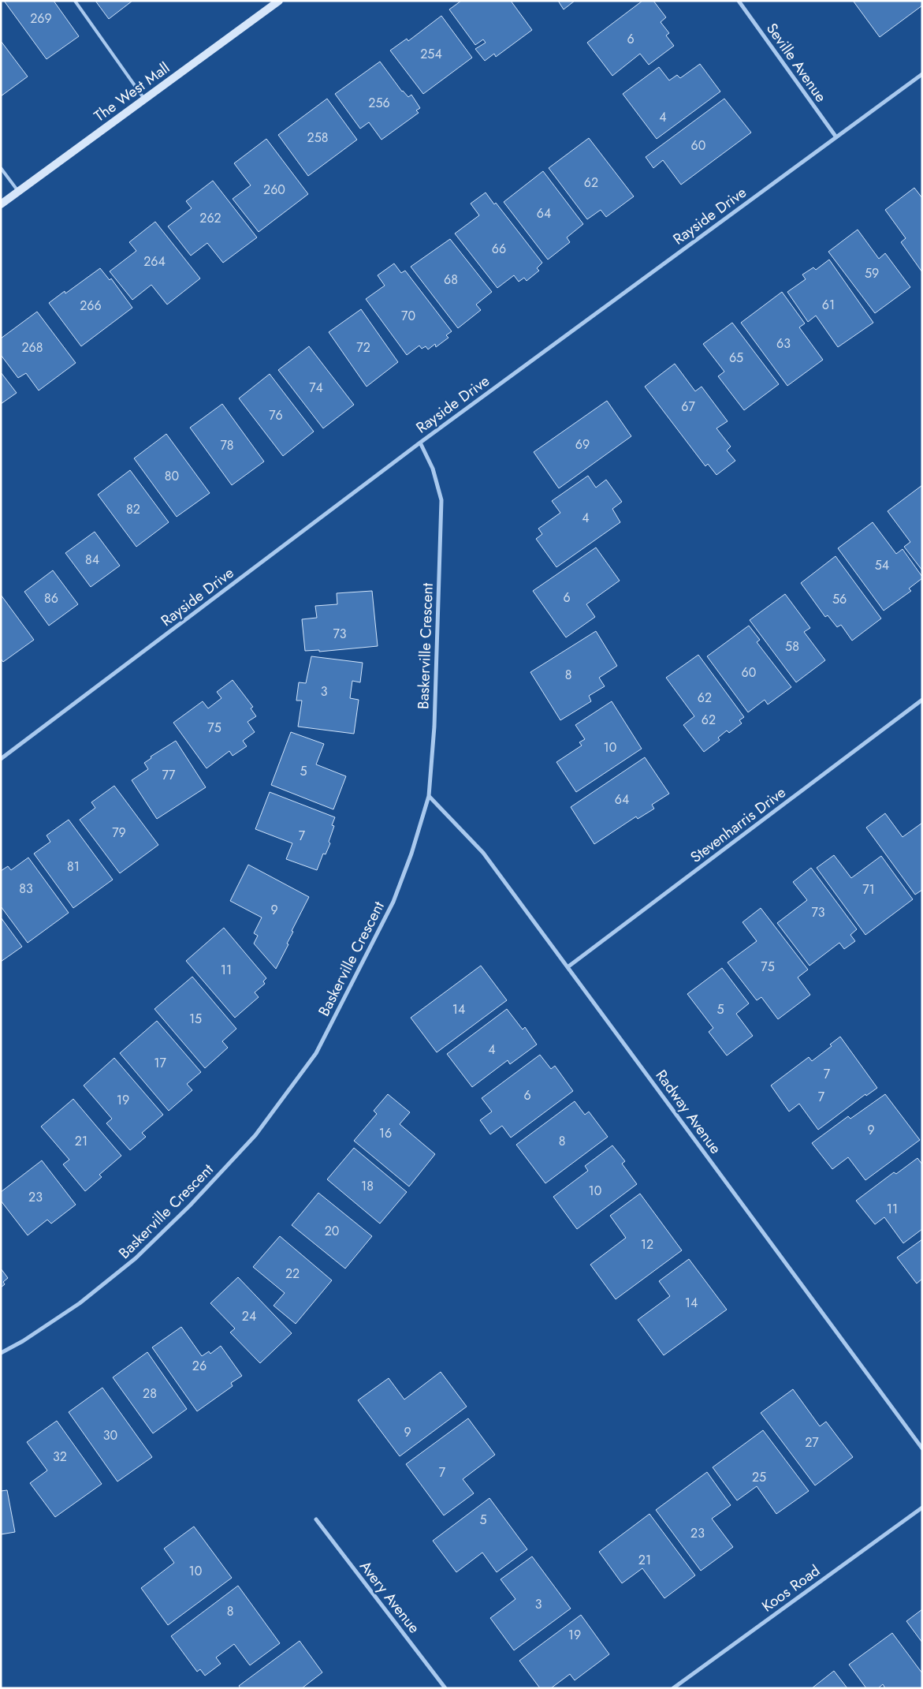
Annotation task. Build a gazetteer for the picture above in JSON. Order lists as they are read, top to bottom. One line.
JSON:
{"streets":{"main road":["The West Mall"],"street":["Seville Avenue","Rayside Drive","Baskerville Crescent","Stevenharris Drive","Radway Avenue","Koos Road","Avery Avenue"]},"crossings":[["Seville Avenue","Rayside Drive"],["Rayside Drive","Baskerville Crescent"],["Baskerville Crescent","Radway Avenue"],["Stevenharris Drive","Radway Avenue"]],"house_numbers":["269","6","254","256","4","258","60","62","260","64","262","66","264","59","68","61","266","70","63","268","72","65","74","67","76","69","78","80","82","4","84","54","6","86","56","73","58","60","8","3","62","62","75","10","5","77","64","79","7","81","83","71","9","73","75","11","14","5","15","4","17","7","6","7","19","9","16","21","8","18","10","23","11","20","12","22","14","24","26","28","9","30","27","32","7","25","5","23","21","10","3","8","19"]}
